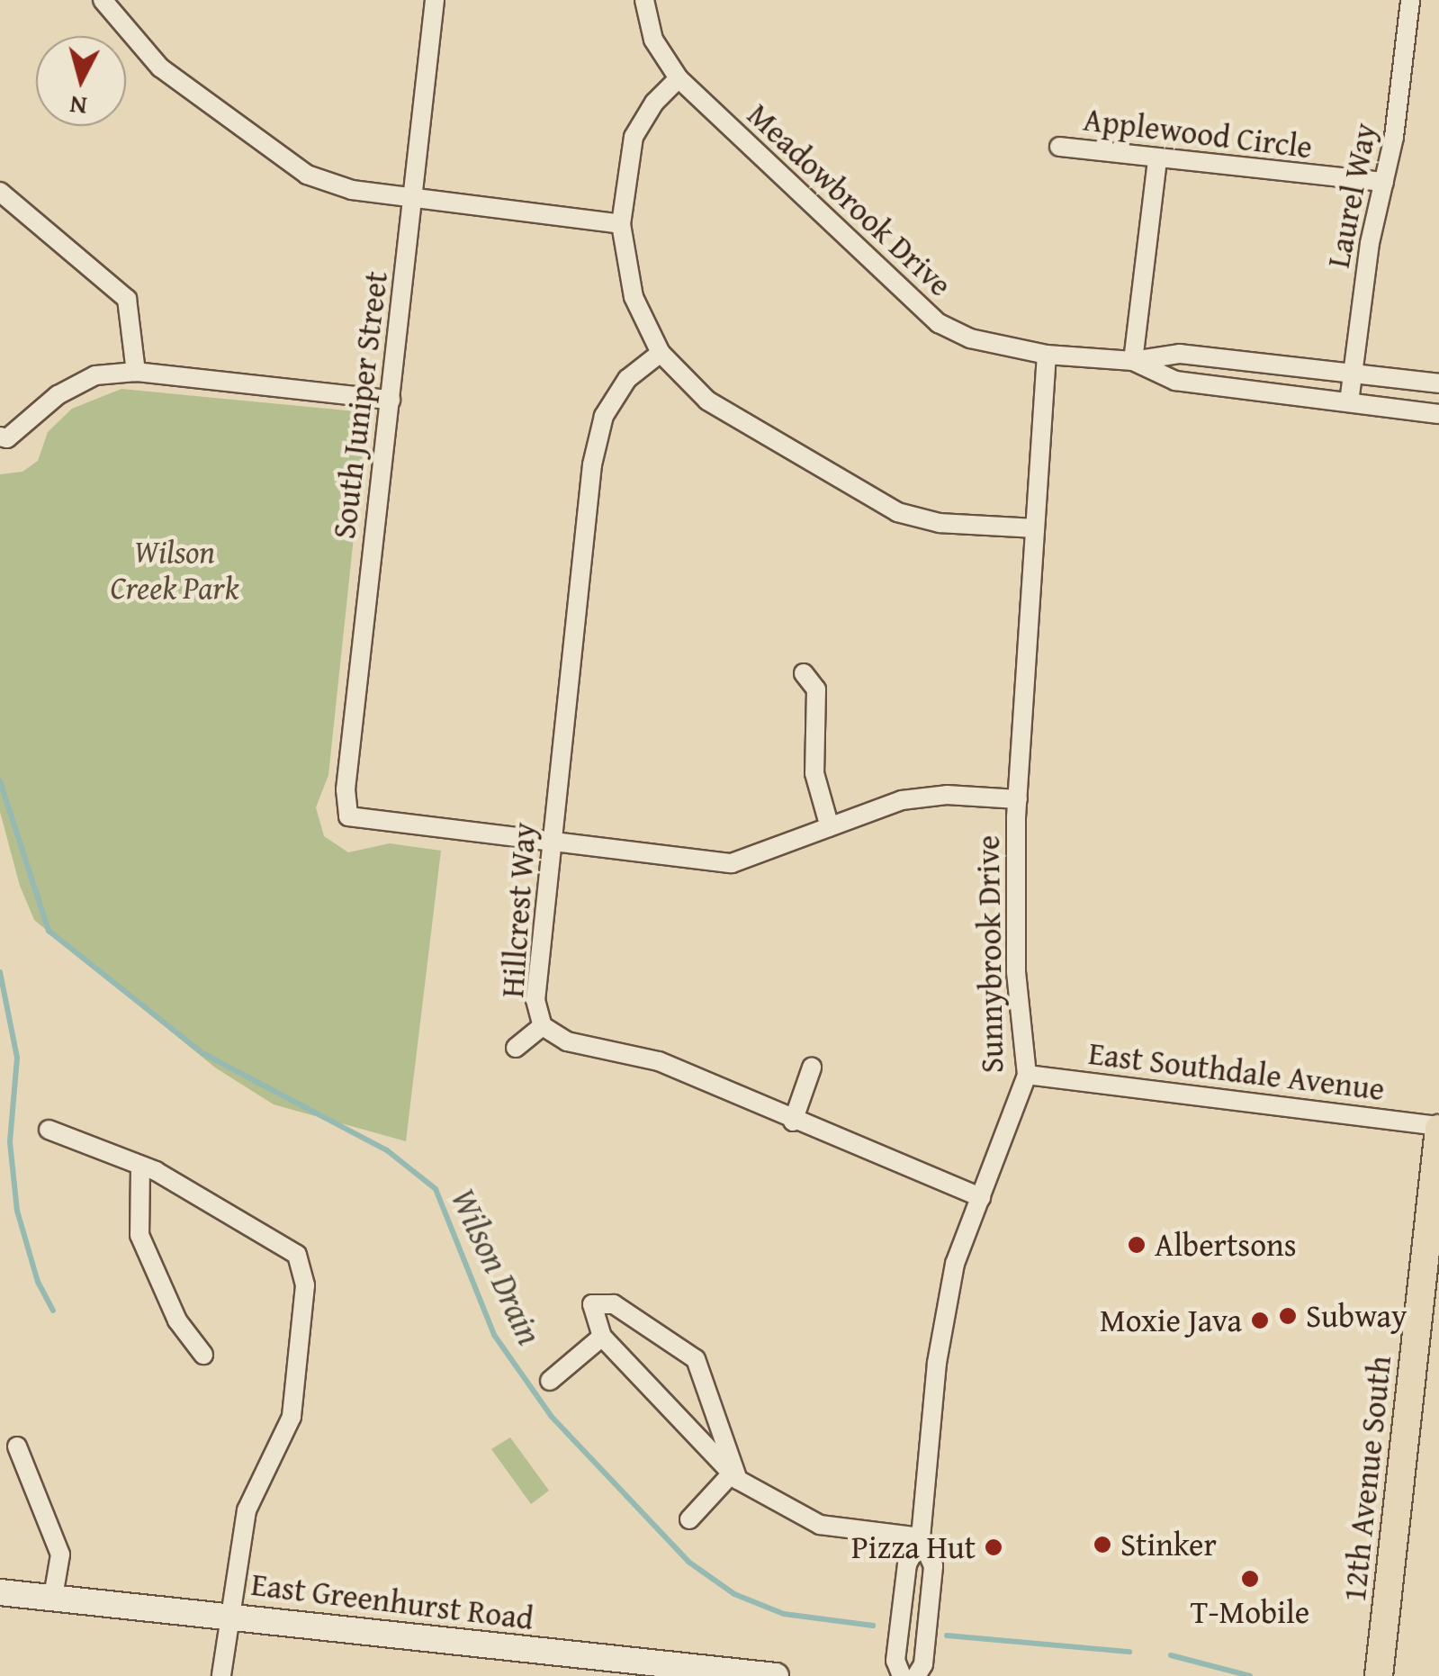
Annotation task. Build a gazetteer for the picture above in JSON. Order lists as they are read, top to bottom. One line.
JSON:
{"streets":{"main road":["12th Avenue South","East Greenhurst Road"],"street":["Applewood Circle","Laurel Way","Meadowbrook Drive","South Juniper Street","Hillcrest Way","Sunnybrook Drive","East Southdale Avenue"]},"crossings":[["Applewood Circle","Laurel Way"],["Laurel Way","Meadowbrook Drive"],["Meadowbrook Drive","Sunnybrook Drive"],["South Juniper Street","Hillcrest Way"],["Hillcrest Way","Sunnybrook Drive"],["Sunnybrook Drive","East Southdale Avenue"],["East Southdale Avenue","12th Avenue South"]],"water":["Wilson Drain"],"parks":["Wilson Creek Park"],"places":["Albertsons","Subway","Moxie Java","Stinker","Pizza Hut","T-Mobile"],"north":"bottom"}
